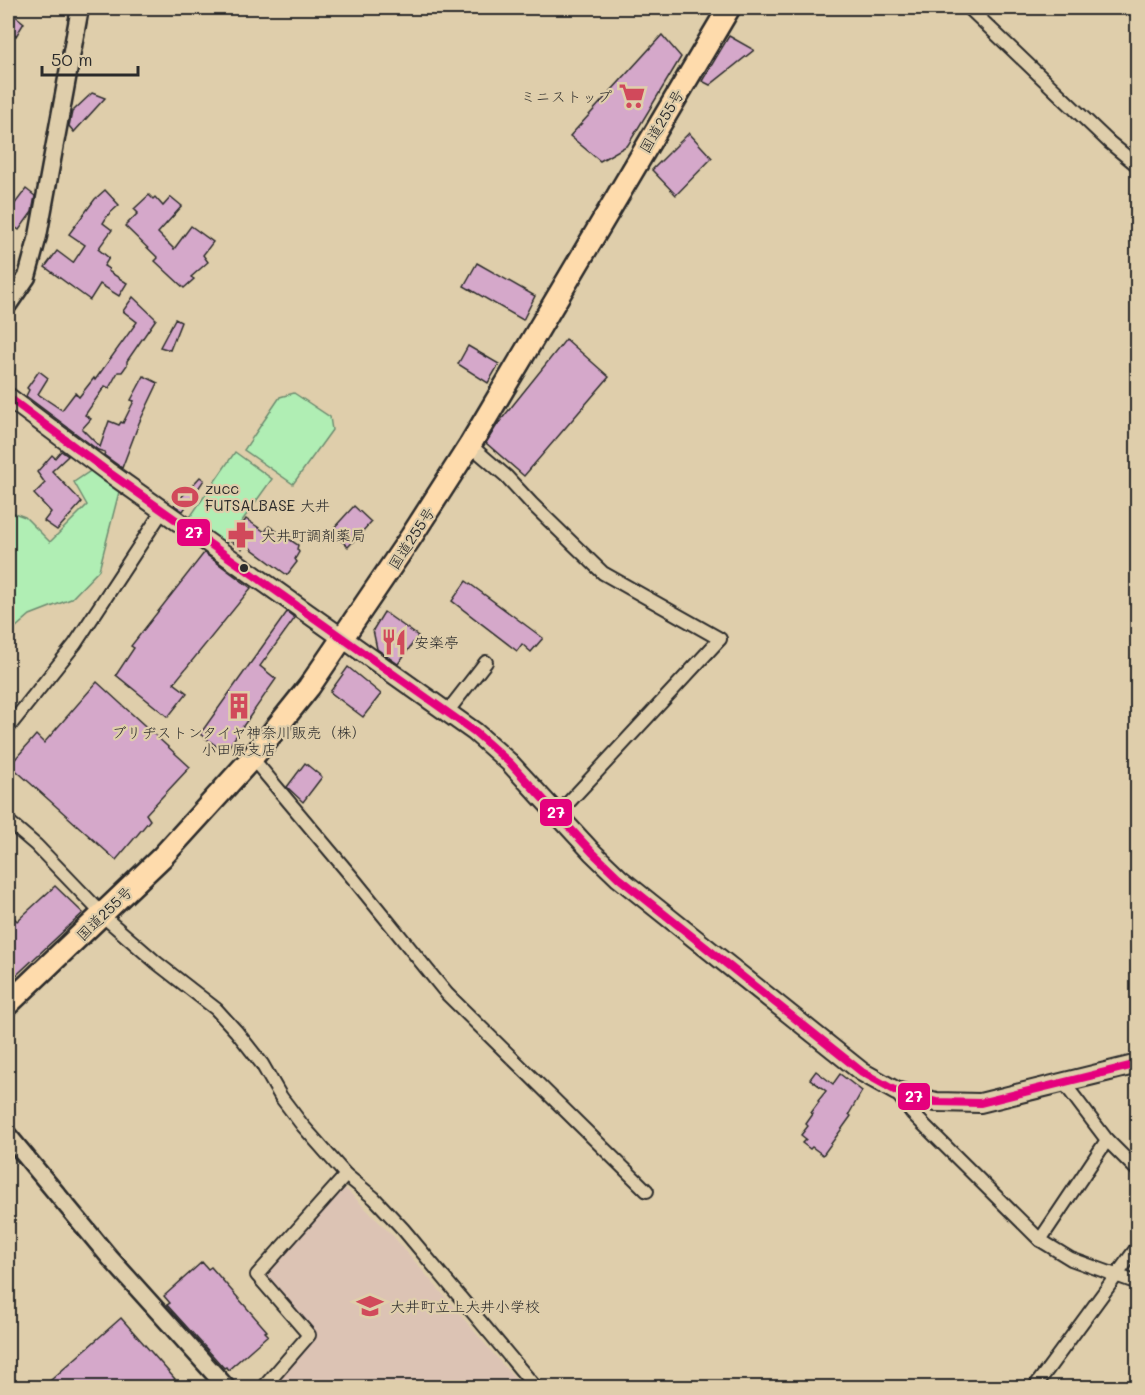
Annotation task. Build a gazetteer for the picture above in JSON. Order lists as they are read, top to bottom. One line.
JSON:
{"streets":{"highway":["国道255号"]},"places":{"supermarket":["ミニストップ"],"sports":["zucc FUTSALBASE 大井"],"pharmacy":["大井町調剤薬局"],"restaurant":["安楽亭"],"building":["ブリヂストンタイヤ神奈川販売（株） 小田原支店"],"school or university":["大井町立上大井小学校"]},"lines":["transit line 27"],"scale_bar":"50 m"}
